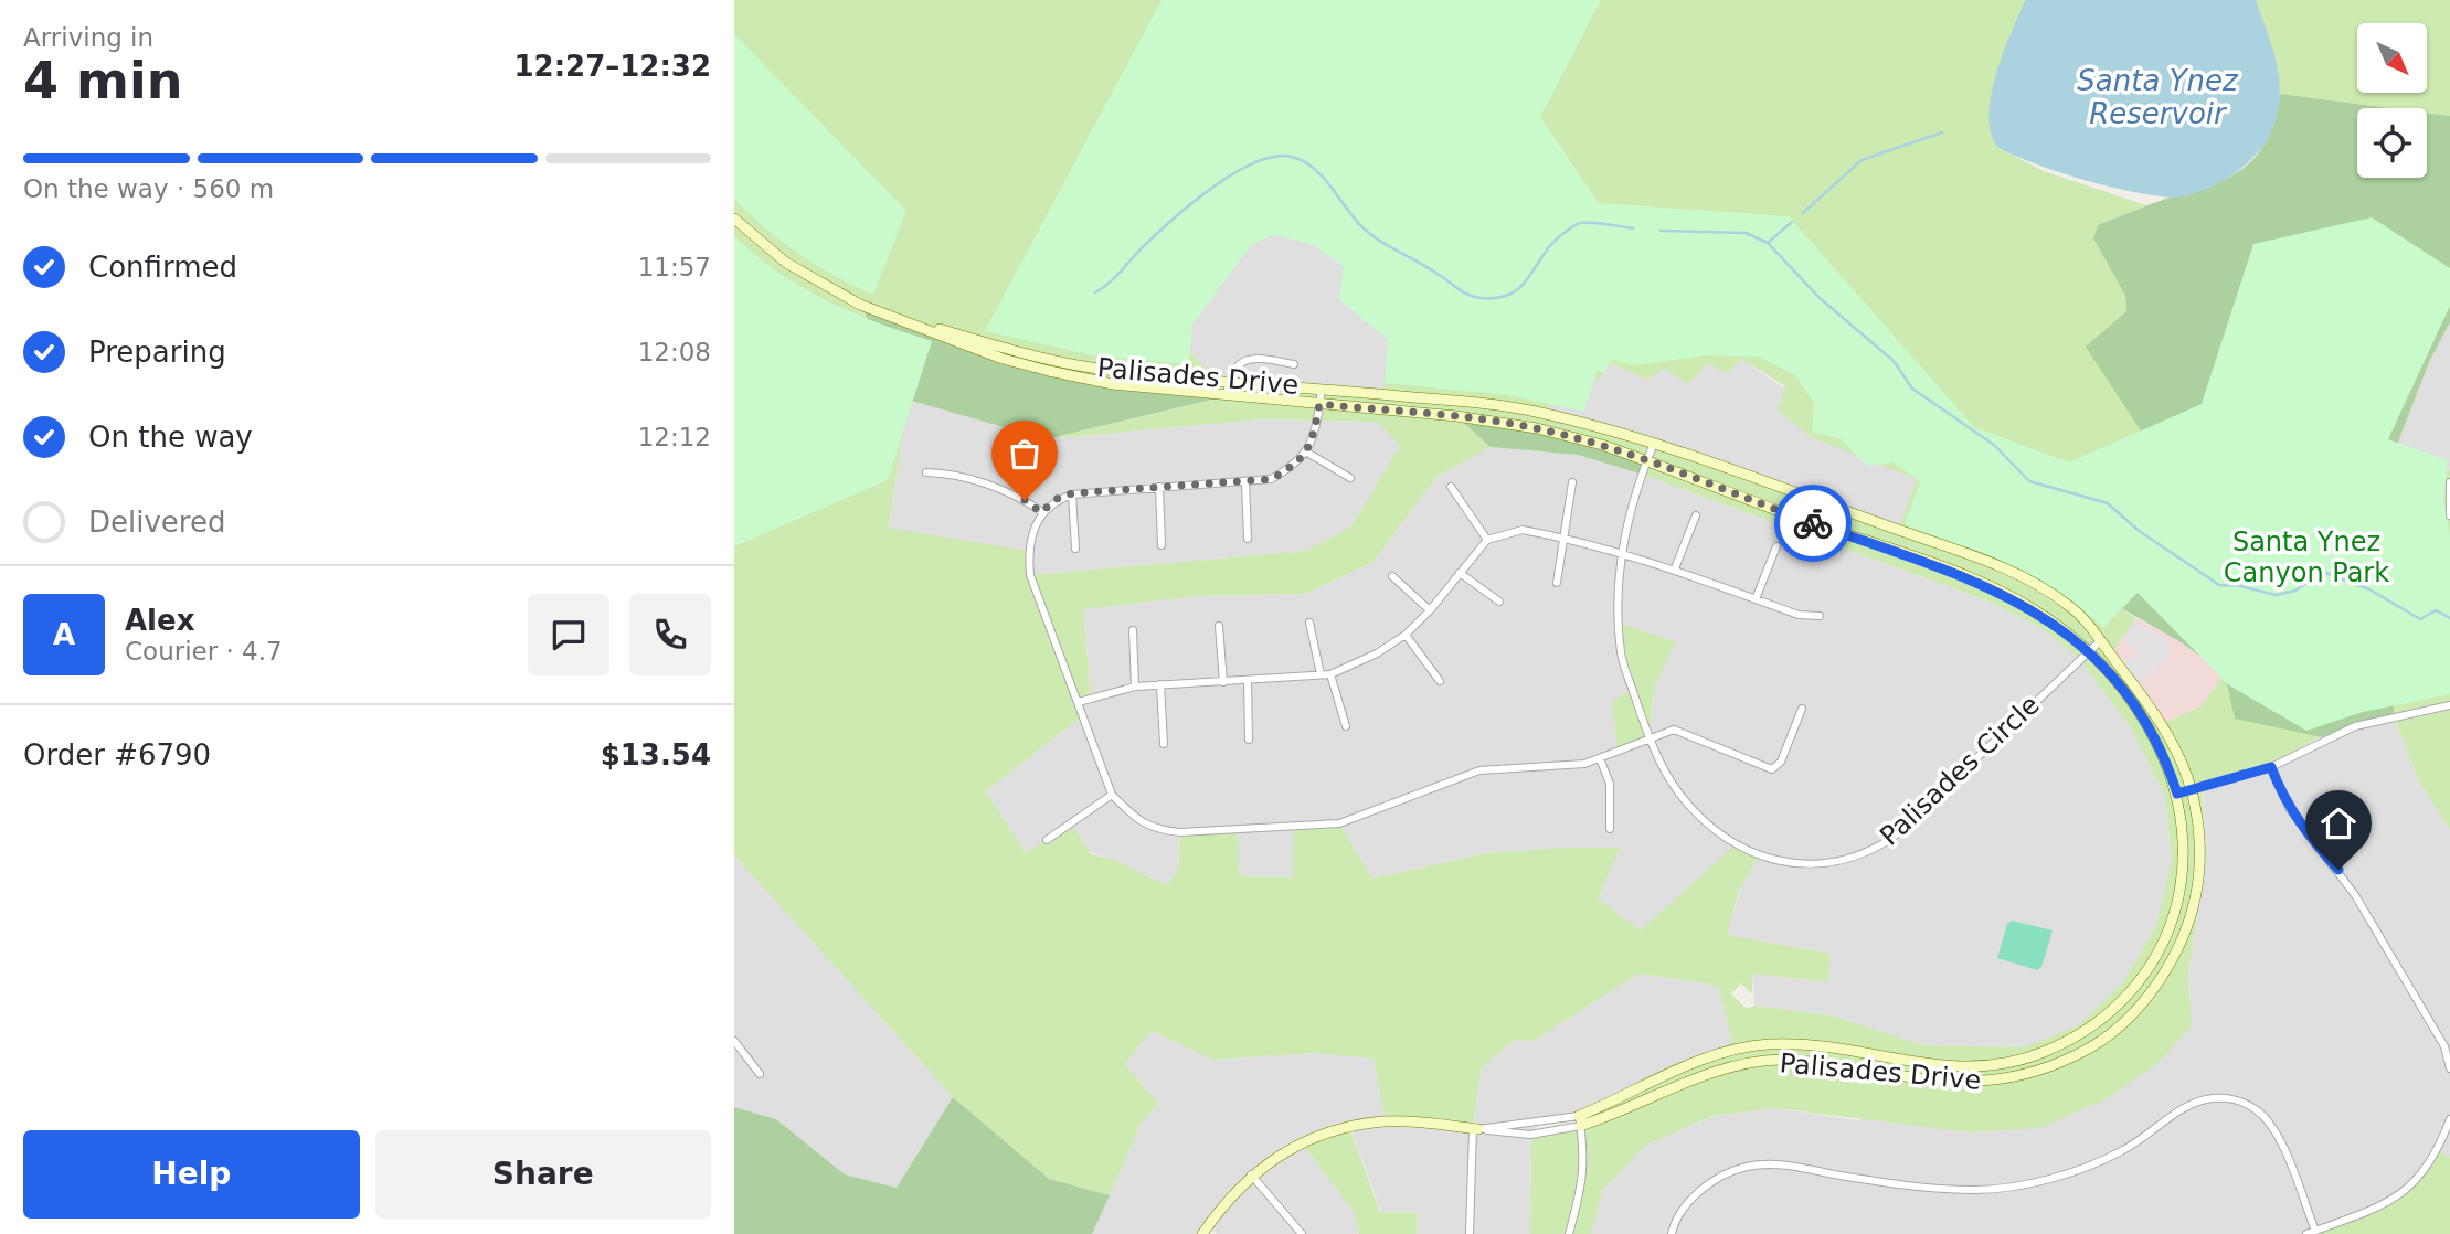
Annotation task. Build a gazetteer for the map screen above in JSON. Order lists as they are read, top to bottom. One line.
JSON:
{"streets":{"street":["Palisades Drive","Palisades Circle"]},"crossings":[["Palisades Drive","Palisades Circle"]],"water":["Santa Ynez Reservoir"],"parks":["Santa Ynez Canyon Park"],"north":"bottom right","page":{"heading":["4 min","Arriving in","12:27–12:32"],"panel":["Alex","Courier · 4.7","Order #6790","$13.54"],"bar":"On the way · 560 m","list":[["Confirmed","11:57"],["Preparing","12:08"],["On the way","12:12"],"Delivered"],"round":"A","buttons":["Help","Share"]}}
